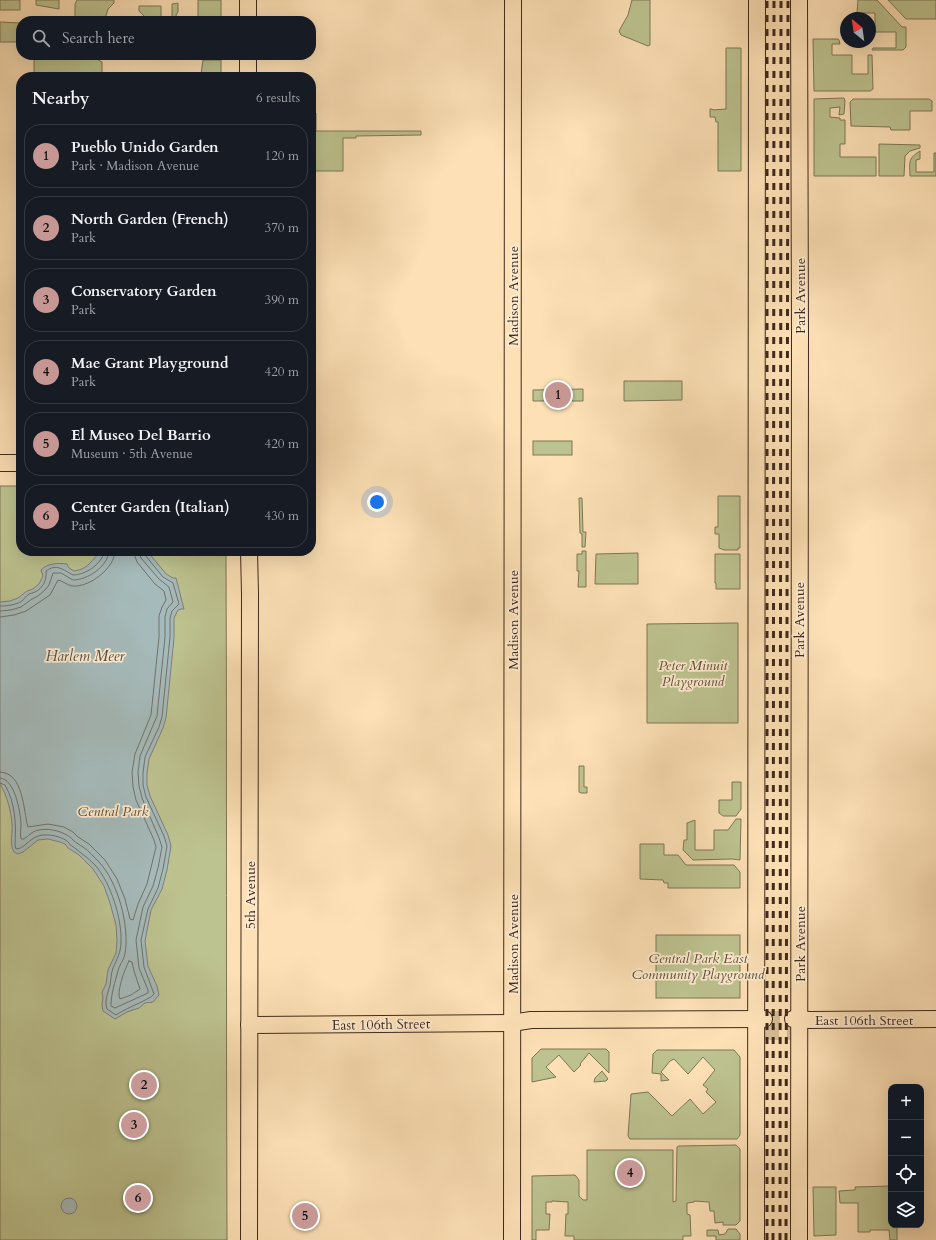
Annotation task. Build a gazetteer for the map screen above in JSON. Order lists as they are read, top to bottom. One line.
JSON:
{"streets":{"main road":["Madison Avenue","Park Avenue","5th Avenue","East 106th Street"]},"crossings":[["Madison Avenue","East 106th Street"],["Park Avenue","East 106th Street"],["5th Avenue","East 106th Street"]],"water":["Harlem Meer"],"parks":["Peter Minuit Playground","Central Park","Central Park East Community Playground"],"north":"top left","page":{"search":"Search here","heading":["Nearby","6 results"],"list":[{"mark":"1","name":"Pueblo Unido Garden","note":"Park · Madison Avenue","value":"120 m"},{"mark":"2","name":"North Garden (French)","note":"Park","value":"370 m"},{"mark":"3","name":"Conservatory Garden","note":"Park","value":"390 m"},{"mark":"4","name":"Mae Grant Playground","note":"Park","value":"420 m"},{"mark":"5","name":"El Museo Del Barrio","note":"Museum · 5th Avenue","value":"420 m"},{"mark":"6","name":"Center Garden (Italian)","note":"Park","value":"430 m"}],"pins":["1","2","3","4","6","5"],"map_buttons":["+","−"]}}
